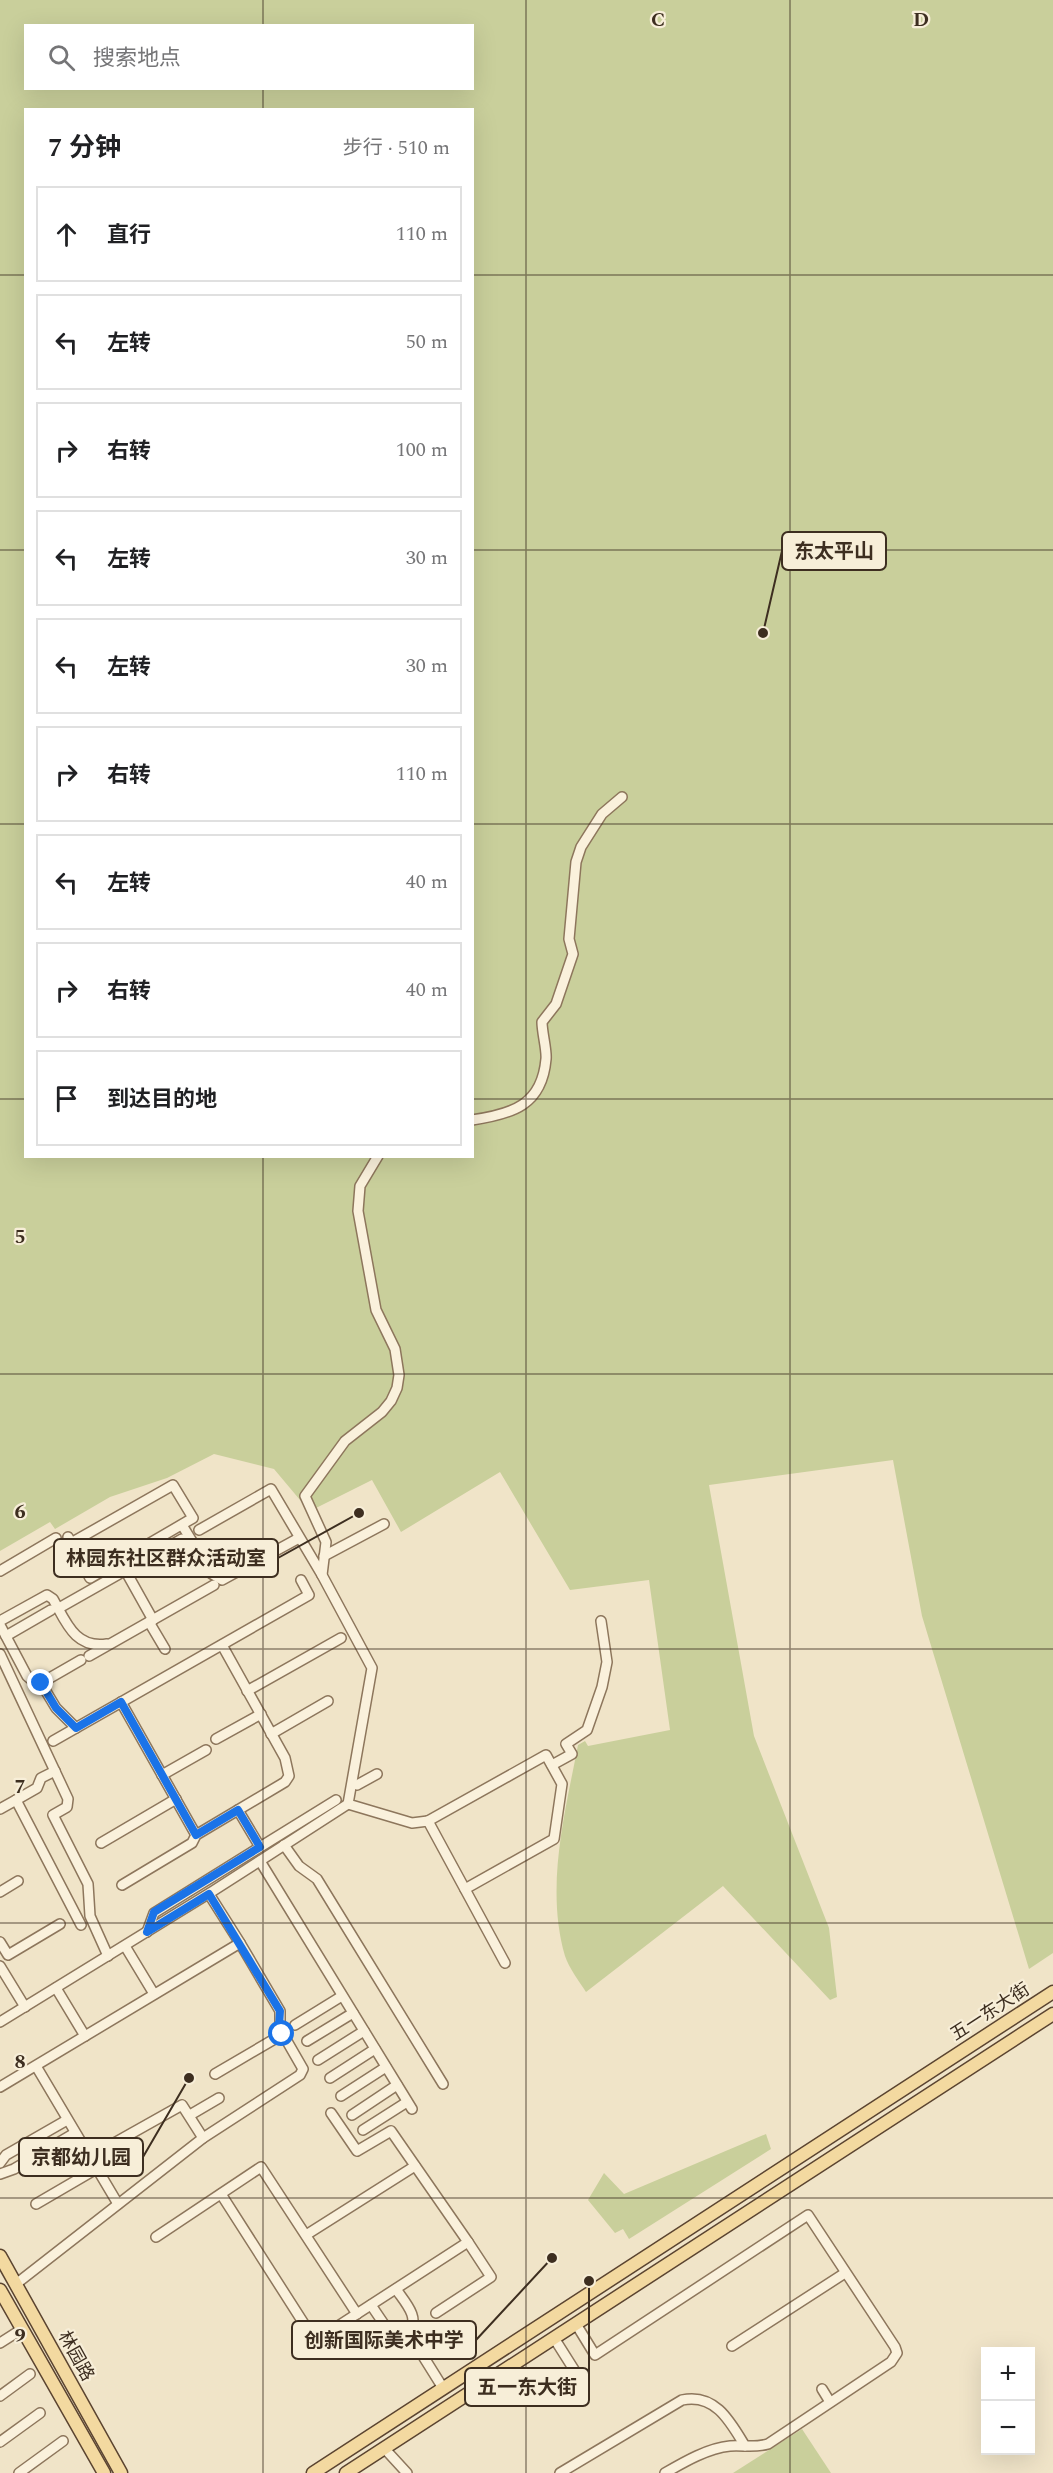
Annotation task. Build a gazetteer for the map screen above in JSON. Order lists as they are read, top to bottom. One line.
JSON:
{"streets":{"main road":["五一东大街","林园路"]},"places":["东太平山","林园东社区群众活动室","京都幼儿园","创新国际美术中学","五一东大街"],"page":{"search":"搜索地点","heading":["7 分钟","步行 · 510 m"],"list":[["直行","110 m"],["左转","50 m"],["右转","100 m"],["左转","30 m"],["左转","30 m"],["右转","110 m"],["左转","40 m"],["右转","40 m"],"到达目的地"],"map_buttons":["+","−"]},"grid":{"columns":["C","D"],"rows":["5","6","7","8","9"]}}
